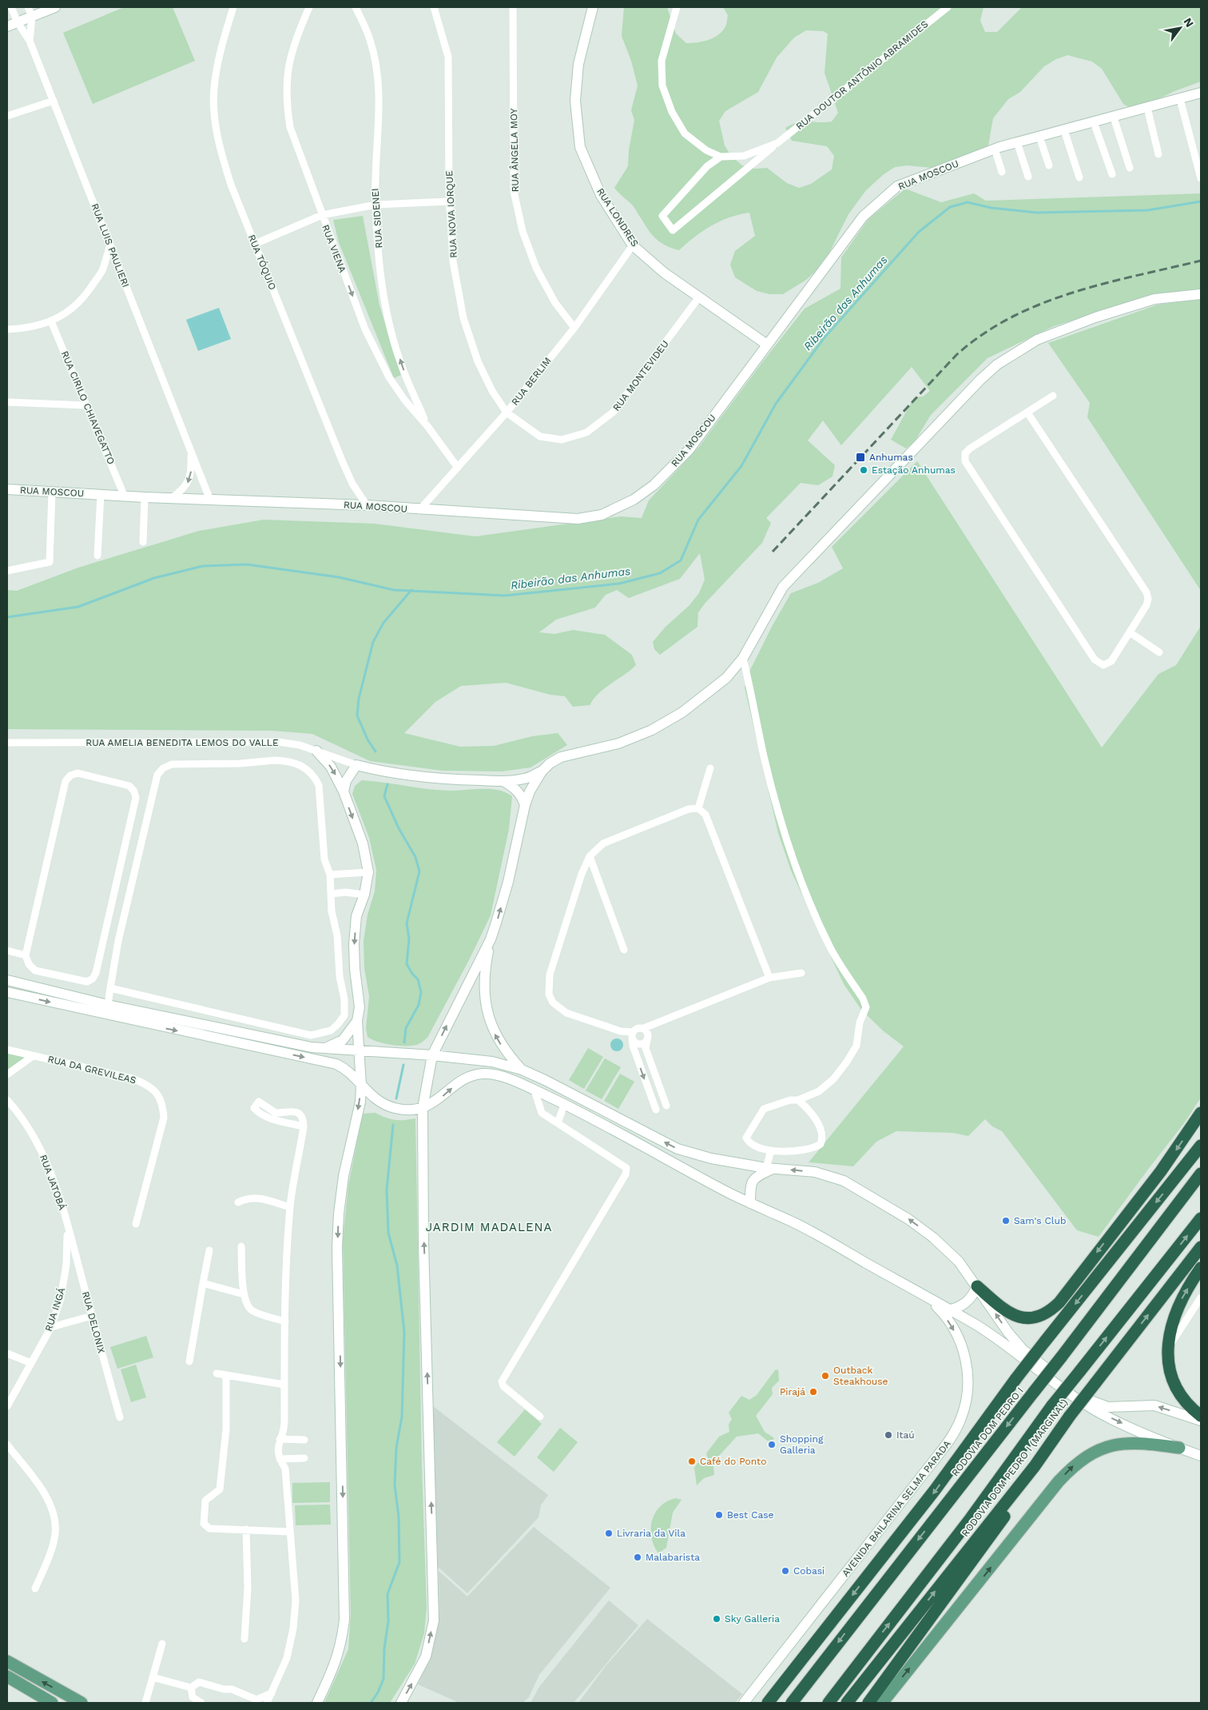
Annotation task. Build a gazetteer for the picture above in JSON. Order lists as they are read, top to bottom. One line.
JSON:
{"streets":{"highway":["RODOVIA DOM PEDRO I","RODOVIA DOM PEDRO I (MARGINAL)"],"street":["RUA DOUTOR ANTÔNIO ABRAMIDES","RUA ÂNGELA MOY","RUA MOSCOU","RUA NOVA IORQUE","RUA LONDRES","RUA SIDENEI","RUA LUIS PAULIERI","RUA VIENA","RUA TÓQUIO","RUA MONTEVIDEU","RUA BERLIM","RUA CIRILO CHIAVEGATTO","RUA AMELIA BENEDITA LEMOS DO VALLE","RUA DA GREVILEAS","RUA JATOBÁ","RUA INGÁ","RUA DELONIX","AVENIDA BAILARINA SELMA PARADA"]},"crossings":[["RUA ÂNGELA MOY","RUA BERLIM"],["RUA MOSCOU","RUA LONDRES"],["RUA MOSCOU","RUA LUIS PAULIERI"],["RUA MOSCOU","RUA TÓQUIO"],["RUA MOSCOU","RUA BERLIM"],["RUA MOSCOU","RUA CIRILO CHIAVEGATTO"],["RUA NOVA IORQUE","RUA MONTEVIDEU"],["RUA NOVA IORQUE","RUA BERLIM"],["RUA LONDRES","RUA MONTEVIDEU"],["RUA LONDRES","RUA BERLIM"],["RUA SIDENEI","RUA VIENA"],["RUA VIENA","RUA BERLIM"],["RUA MONTEVIDEU","RUA BERLIM"],["RUA JATOBÁ","RUA INGÁ"],["RUA JATOBÁ","RUA DELONIX"],["RUA INGÁ","RUA DELONIX"]],"one_way":["RUA SIDENEI","RUA VIENA","AVENIDA BAILARINA SELMA PARADA"],"districts":["JARDIM MADALENA"],"water":["Ribeirão das Anhumas"],"places":{"transit":["Anhumas"],"other":["Estação Anhumas","Sam's Club","Outback Steakhouse","Pirajá","Itaú","Shopping Galleria","Café do Ponto","Best Case","Livraria da Vila","Malabarista","Cobasi","Sky Galleria"]},"north":"top right"}
